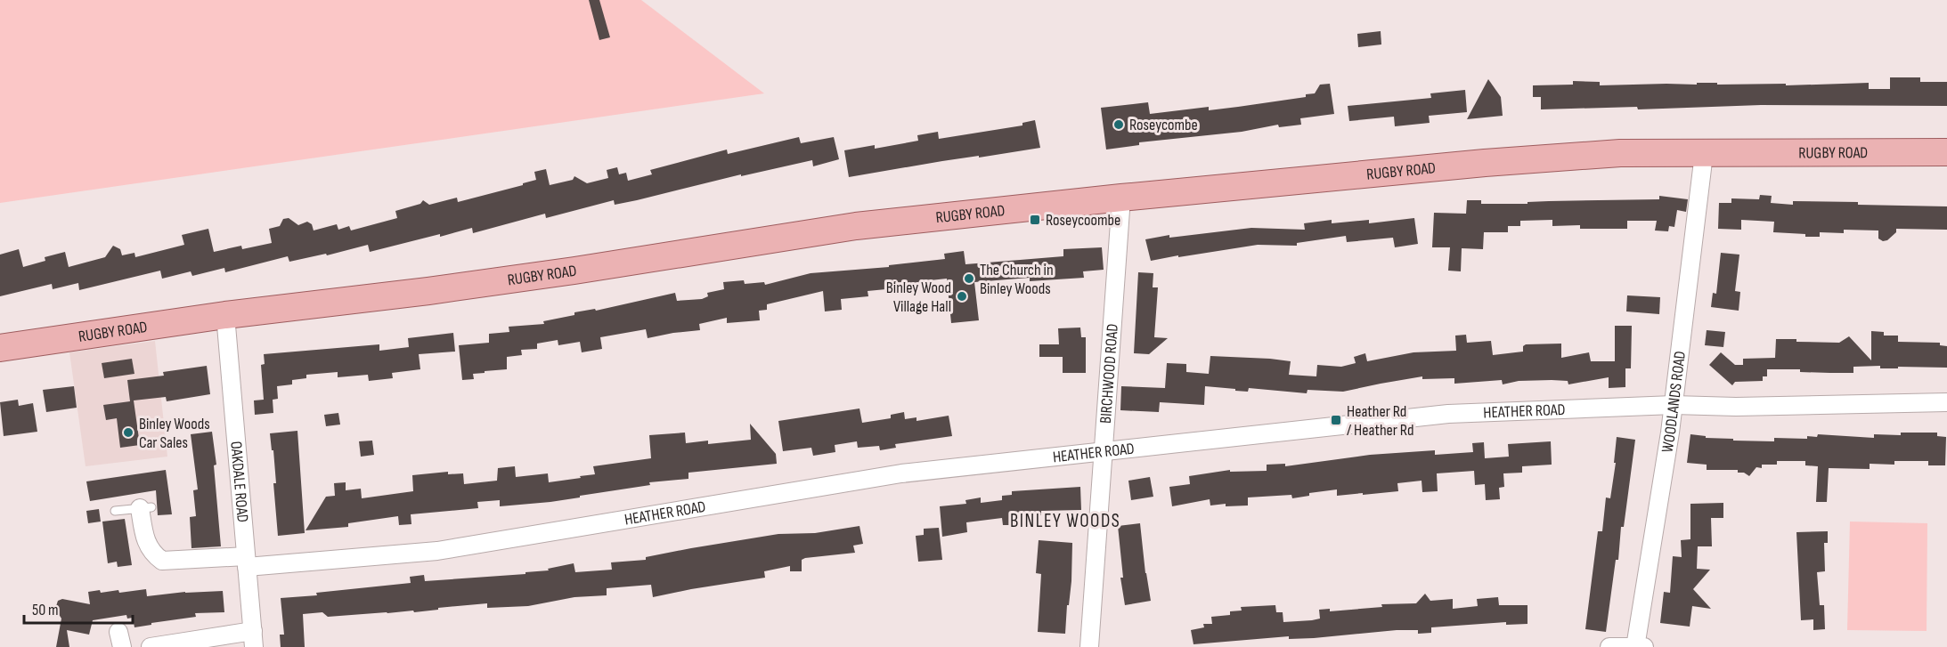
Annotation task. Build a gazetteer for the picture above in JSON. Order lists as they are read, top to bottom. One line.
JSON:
{"streets":{"main road":["RUGBY ROAD"],"street":["BIRCHWOOD ROAD","WOODLANDS ROAD","HEATHER ROAD","OAKDALE ROAD"]},"crossings":[["RUGBY ROAD","BIRCHWOOD ROAD"],["RUGBY ROAD","WOODLANDS ROAD"],["RUGBY ROAD","OAKDALE ROAD"],["BIRCHWOOD ROAD","HEATHER ROAD"],["WOODLANDS ROAD","HEATHER ROAD"],["HEATHER ROAD","OAKDALE ROAD"]],"districts":["BINLEY WOODS"],"places":{"other":["Roseycombe","The Church in Binley Woods","Binley Wood Village Hall","Binley Woods Car Sales"],"transit":["Roseycoombe","Heather Rd / Heather Rd"]},"scale_bar":"50 m"}
